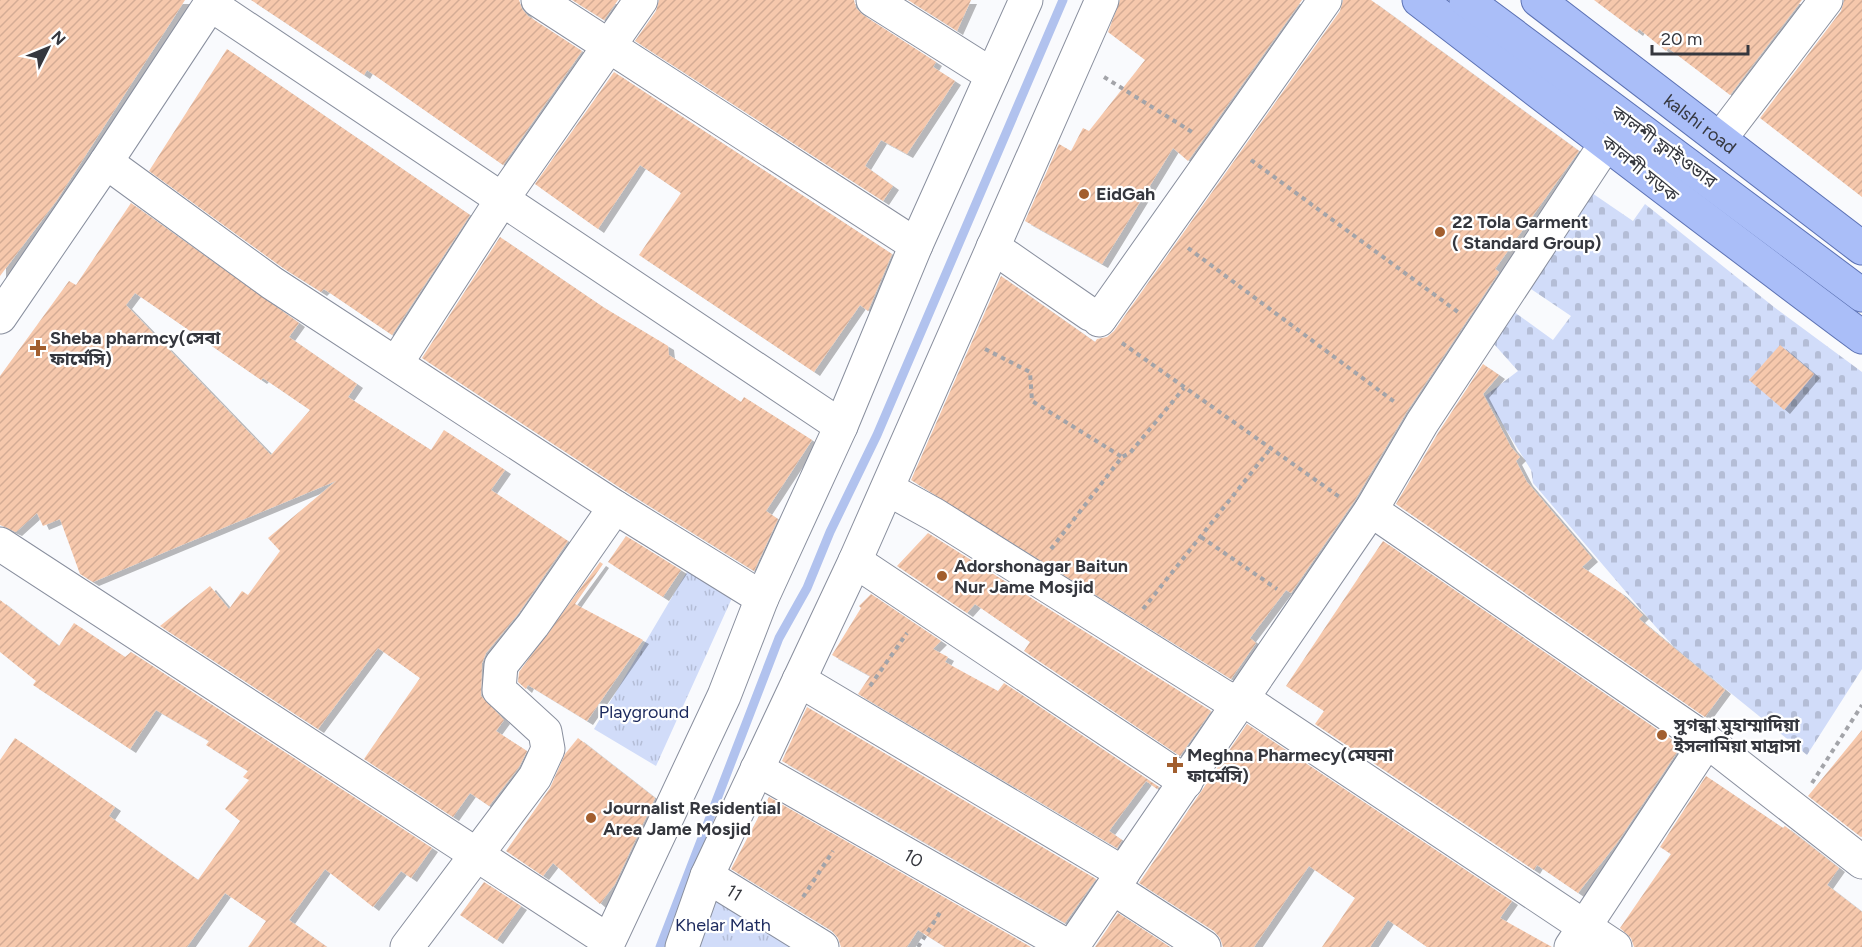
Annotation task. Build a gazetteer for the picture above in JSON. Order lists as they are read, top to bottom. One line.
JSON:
{"streets":{"main road":["kalshi road","কালশী ফ্লাইওভার","কালশী সড়ক"],"street":["10","11"]},"parks":["Playground","Khelar Math"],"places":{"other":["EidGah","22 Tola Garment ( Standard Group)","Adorshonagar Baitun Nur Jame Mosjid","সুগন্ধা মুহাম্মাদিয়া ইসলামিয়া মাদ্রাসা","Journalist Residential Area Jame Mosjid"],"health":["Sheba pharmcy(সেবা ফার্মেসি)","Meghna Pharmecy(মেঘনা ফার্মেসি)"]},"scale_bar":"20 m","north":"top right"}
